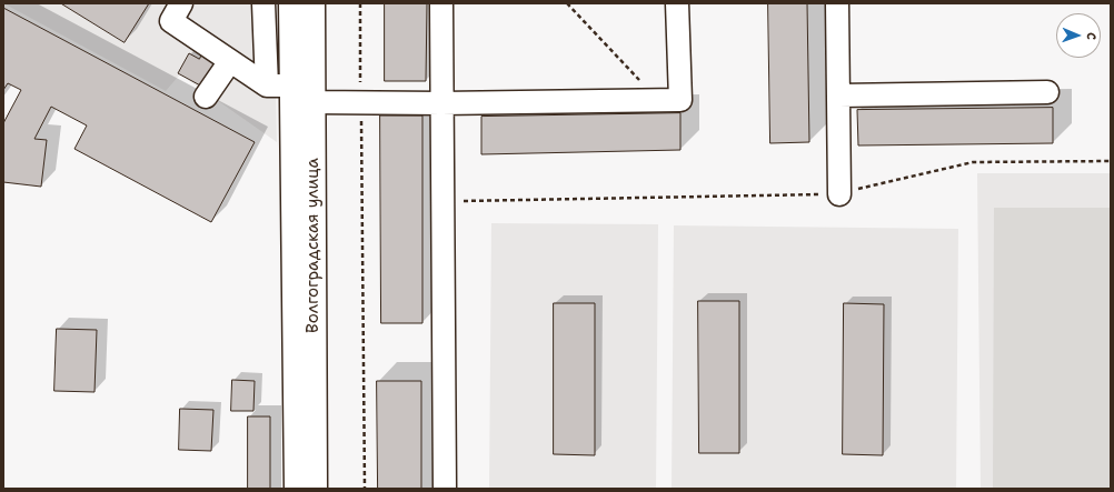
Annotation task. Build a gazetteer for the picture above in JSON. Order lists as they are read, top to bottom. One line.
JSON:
{"streets":{"main road":["Волгоградская улица"]},"north":"right"}
